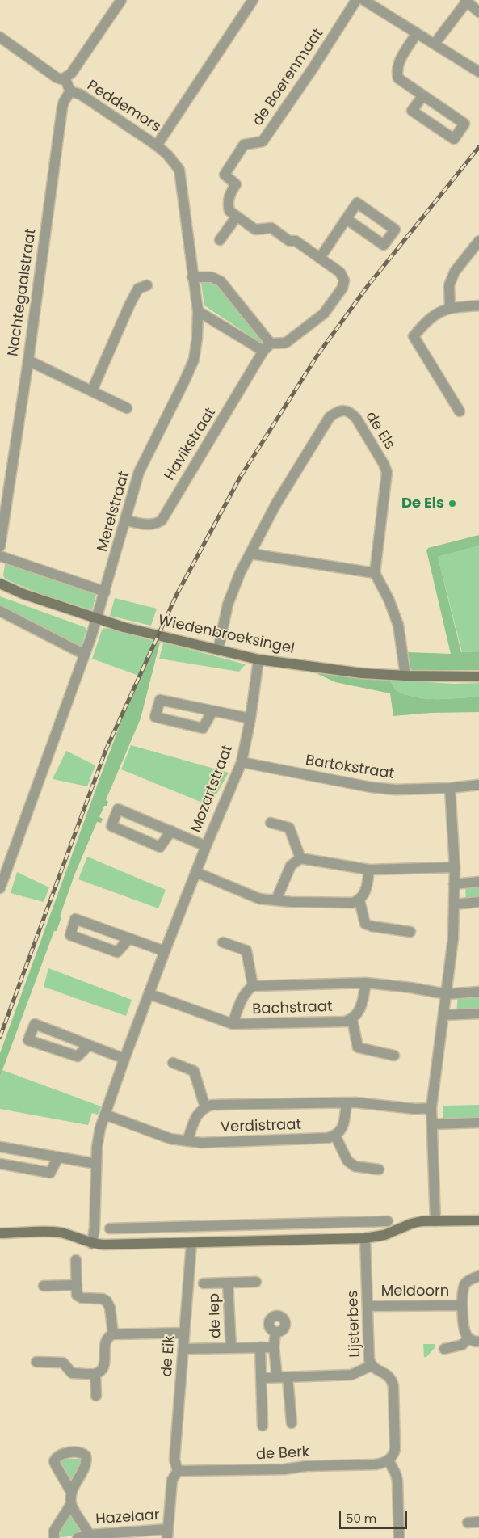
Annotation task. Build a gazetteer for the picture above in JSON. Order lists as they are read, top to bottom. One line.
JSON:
{"streets":{"street":["de Boerenmaat","Peddemors","Nachtegaalstraat","de Els","Havikstraat","Merelstraat","Wiedenbroeksingel","Bartokstraat","Mozartstraat","Bachstraat","Verdistraat","Meidoorn","de Iep","Lijsterbes","de Eik","de Berk","Hazelaar"]},"crossings":[["de Boerenmaat","Havikstraat"],["Peddemors","Nachtegaalstraat"],["Peddemors","Merelstraat"],["de Els","Wiedenbroeksingel"],["Havikstraat","Merelstraat"],["Merelstraat","Wiedenbroeksingel"],["Wiedenbroeksingel","Mozartstraat"],["Bartokstraat","Mozartstraat"],["Mozartstraat","Bachstraat"],["Mozartstraat","Verdistraat"],["Meidoorn","Lijsterbes"],["de Iep","de Eik"],["Lijsterbes","de Berk"],["de Eik","de Berk"]],"places":["De Els"],"scale_bar":"50 m"}
